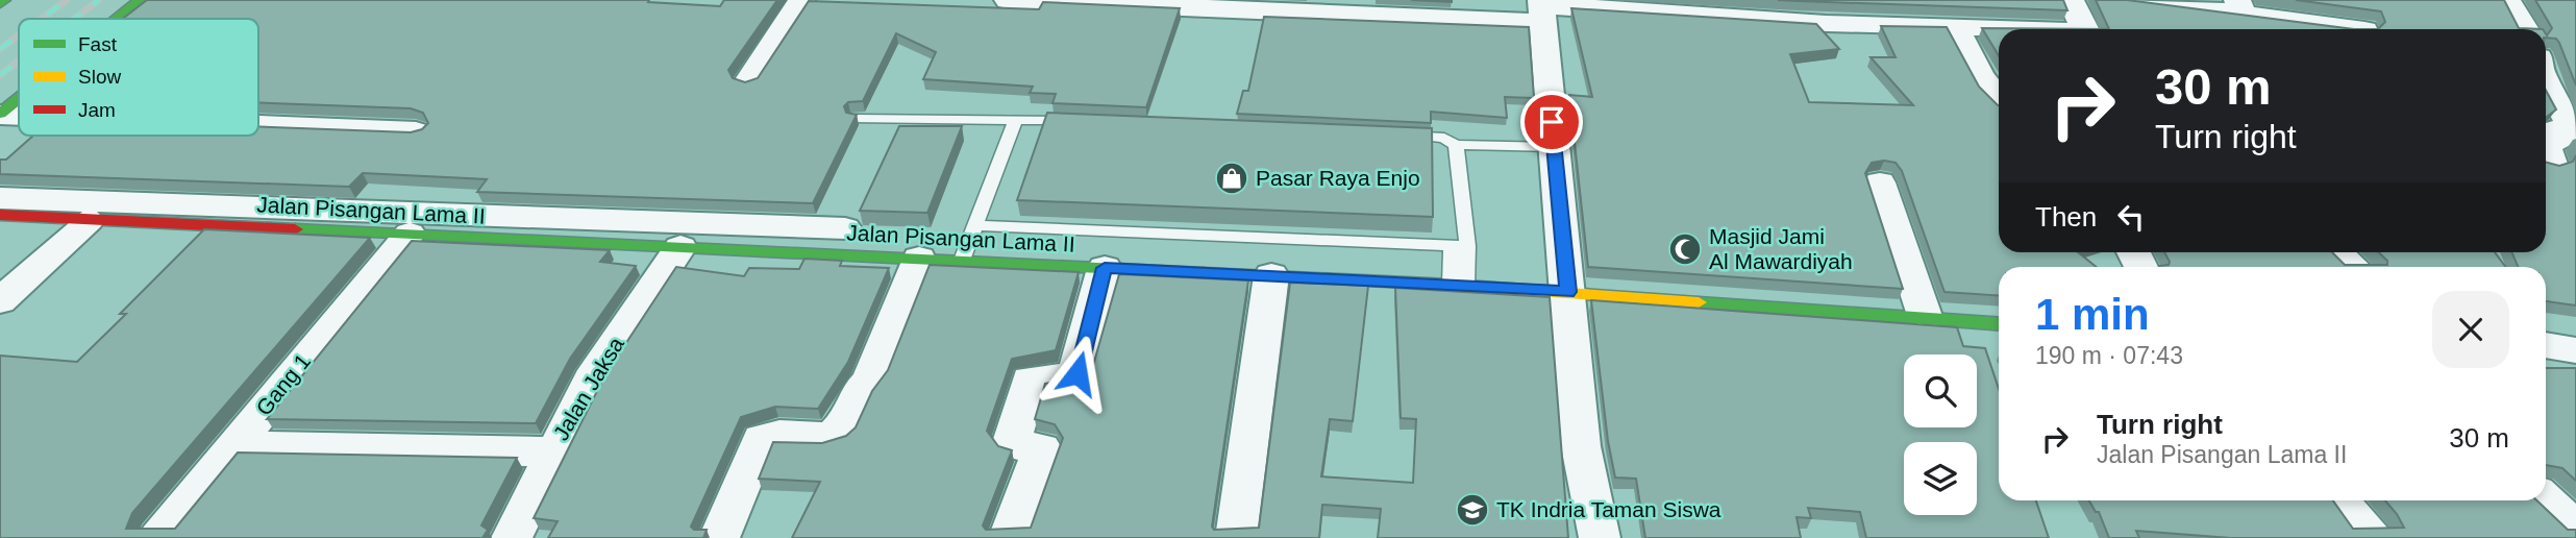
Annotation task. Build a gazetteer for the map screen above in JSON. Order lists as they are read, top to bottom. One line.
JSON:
{"streets":{"street":["Jalan Pisangan Lama II","Gang 1","Jalan Jaksa"]},"crossings":[["Jalan Pisangan Lama II","Gang 1"],["Jalan Pisangan Lama II","Jalan Jaksa"]],"places":{"shop":["Pasar Raya Enjo"],"mosque":["Masjid Jami Al Mawardiyah"],"school or university":["TK Indria Taman Siswa"]},"legend":["Fast","Slow","Jam"],"page":{"turn":["30 m","Turn right"],"then":"Then","heading":["1 min","190 m · 07:43"],"list":[{"name":"Turn right","note":"Jalan Pisangan Lama II","value":"30 m"}]}}
